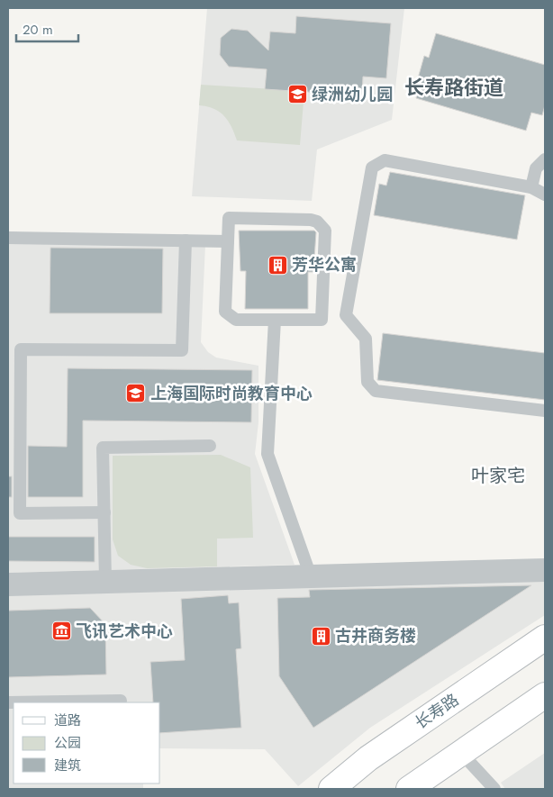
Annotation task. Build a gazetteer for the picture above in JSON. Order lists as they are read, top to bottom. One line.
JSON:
{"streets":{"main road":["长寿路"]},"districts":["长寿路街道","叶家宅"],"places":{"school or university":["绿洲幼儿园","上海国际时尚教育中心"],"building":["芳华公寓","古井商务楼"],"museum":["飞讯艺术中心"]},"legend":["道路","公园","建筑"],"scale_bar":"20 m"}
